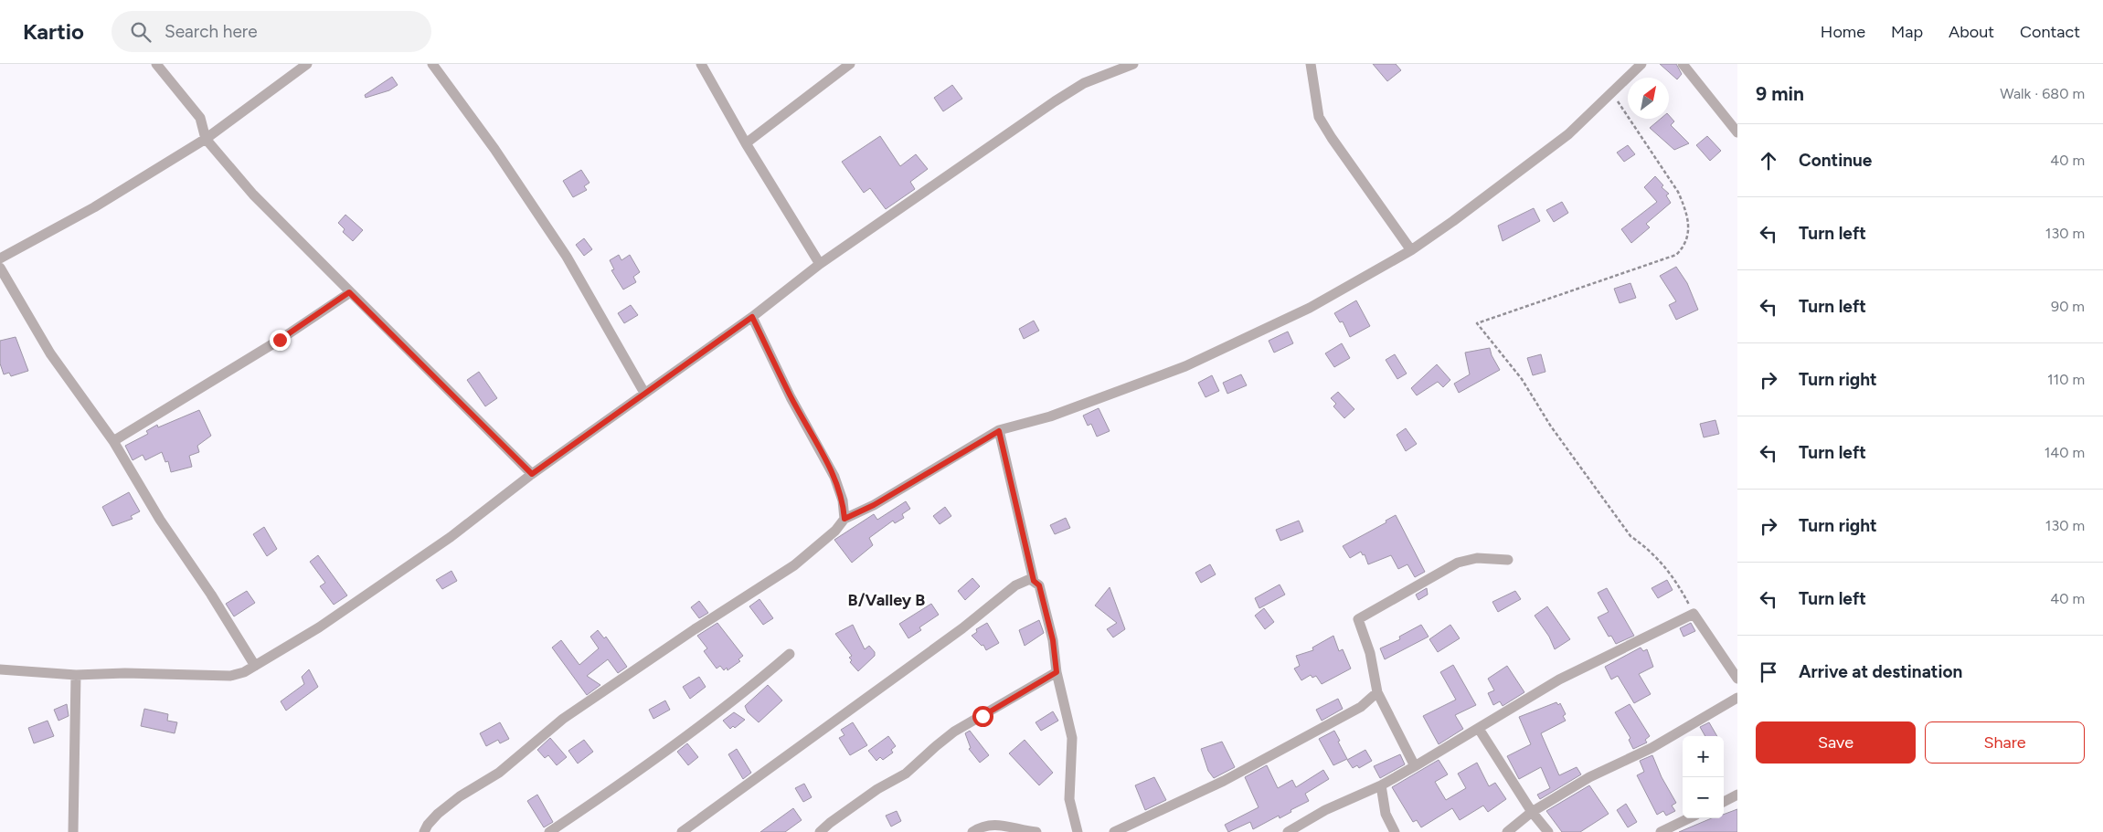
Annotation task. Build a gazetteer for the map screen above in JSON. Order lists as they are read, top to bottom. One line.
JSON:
{"districts":["B/Valley B"],"north":"top right","page":{"header":"Kartio","search":"Search here","nav":["Home","Map","About","Contact"],"heading":["9 min","Walk · 680 m"],"list":[["Continue","40 m"],["Turn left","130 m"],["Turn left","90 m"],["Turn right","110 m"],["Turn left","140 m"],["Turn right","130 m"],["Turn left","40 m"],"Arrive at destination"],"buttons":["Save","Share"],"map_buttons":["+","−"]}}
